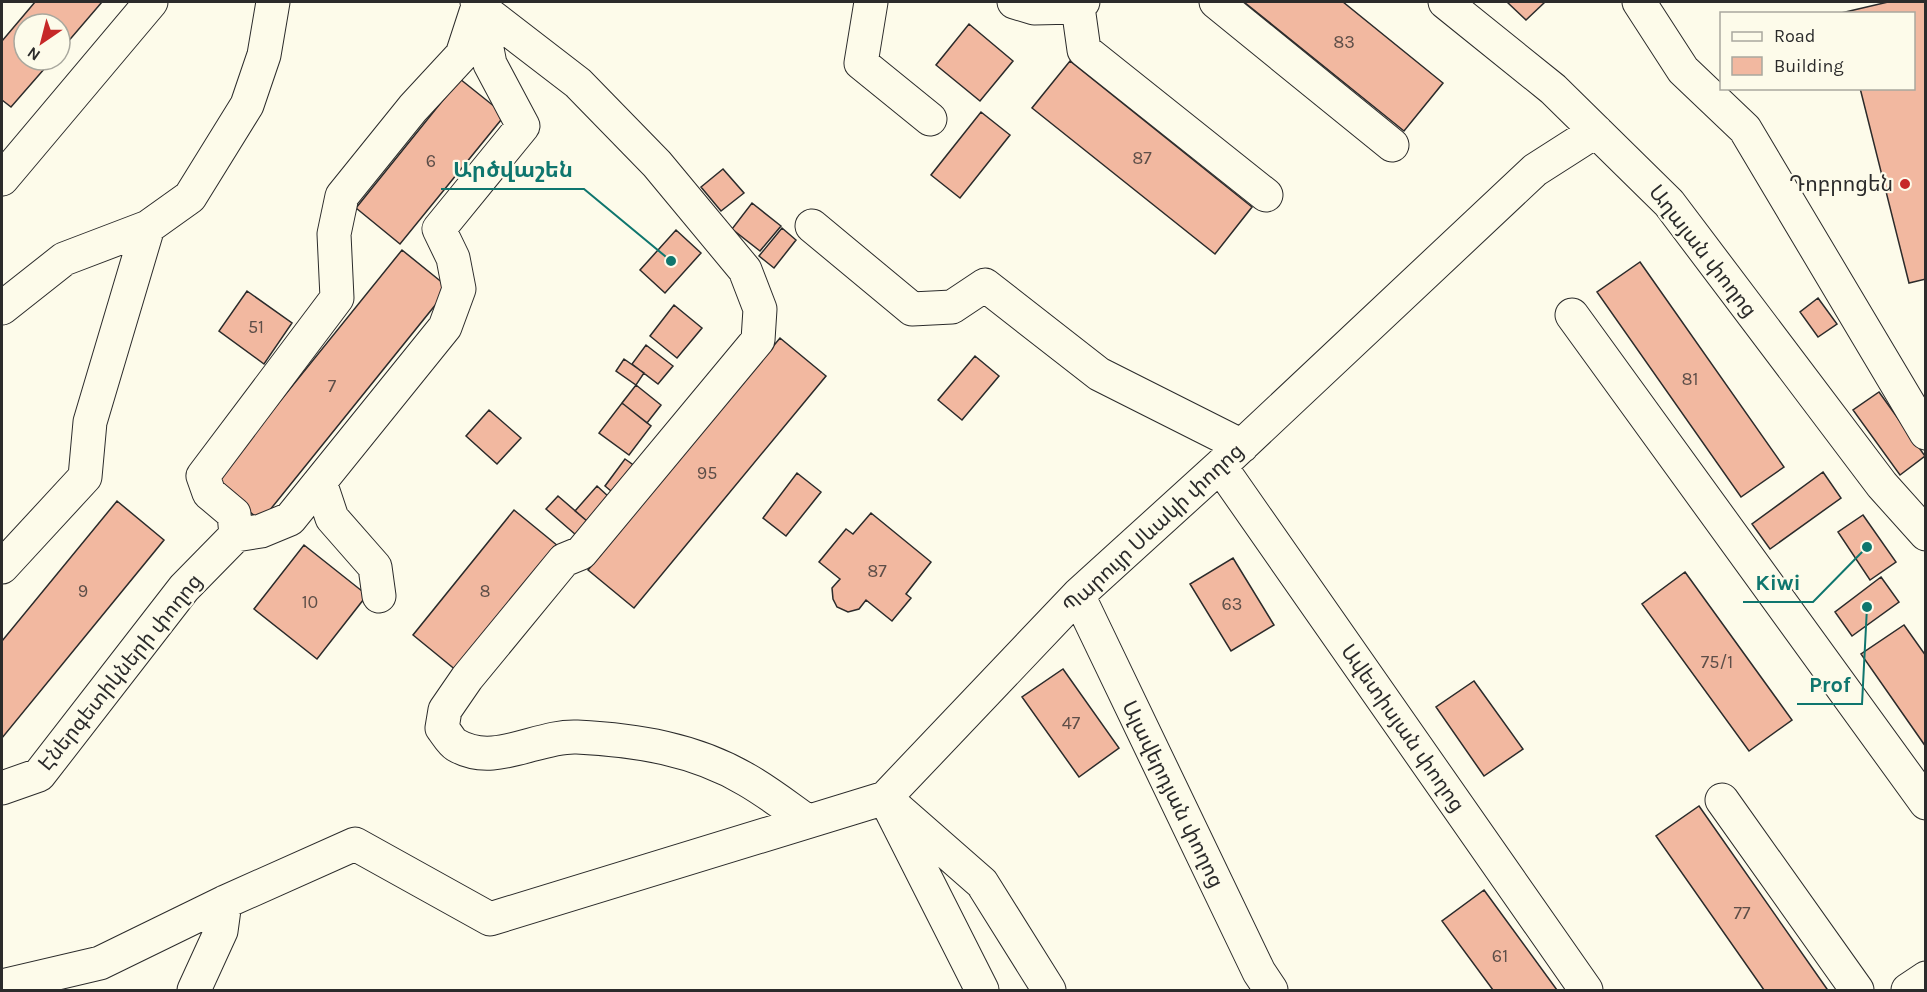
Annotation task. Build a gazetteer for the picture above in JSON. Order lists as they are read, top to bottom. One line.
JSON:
{"streets":{"street":["Աղայան փողոց","Պարույր Սևակի փողոց","Էներգետիկների փողոց","Ավետիսյան փողոց","Ալավերդյան փողոց"]},"crossings":[["Աղայան փողոց","Պարույր Սևակի փողոց"],["Պարույր Սևակի փողոց","Ավետիսյան փողոց"],["Պարույր Սևակի փողոց","Ալավերդյան փողոց"]],"places":["Դոբրոցեն","Արծվաշեն","Kiwi","Prof"],"house_numbers":["83","87","6","51","81","7","95","87","9","8","10","63","75/1","47","77","61"],"legend":["Road","Building"],"north":"bottom left"}
